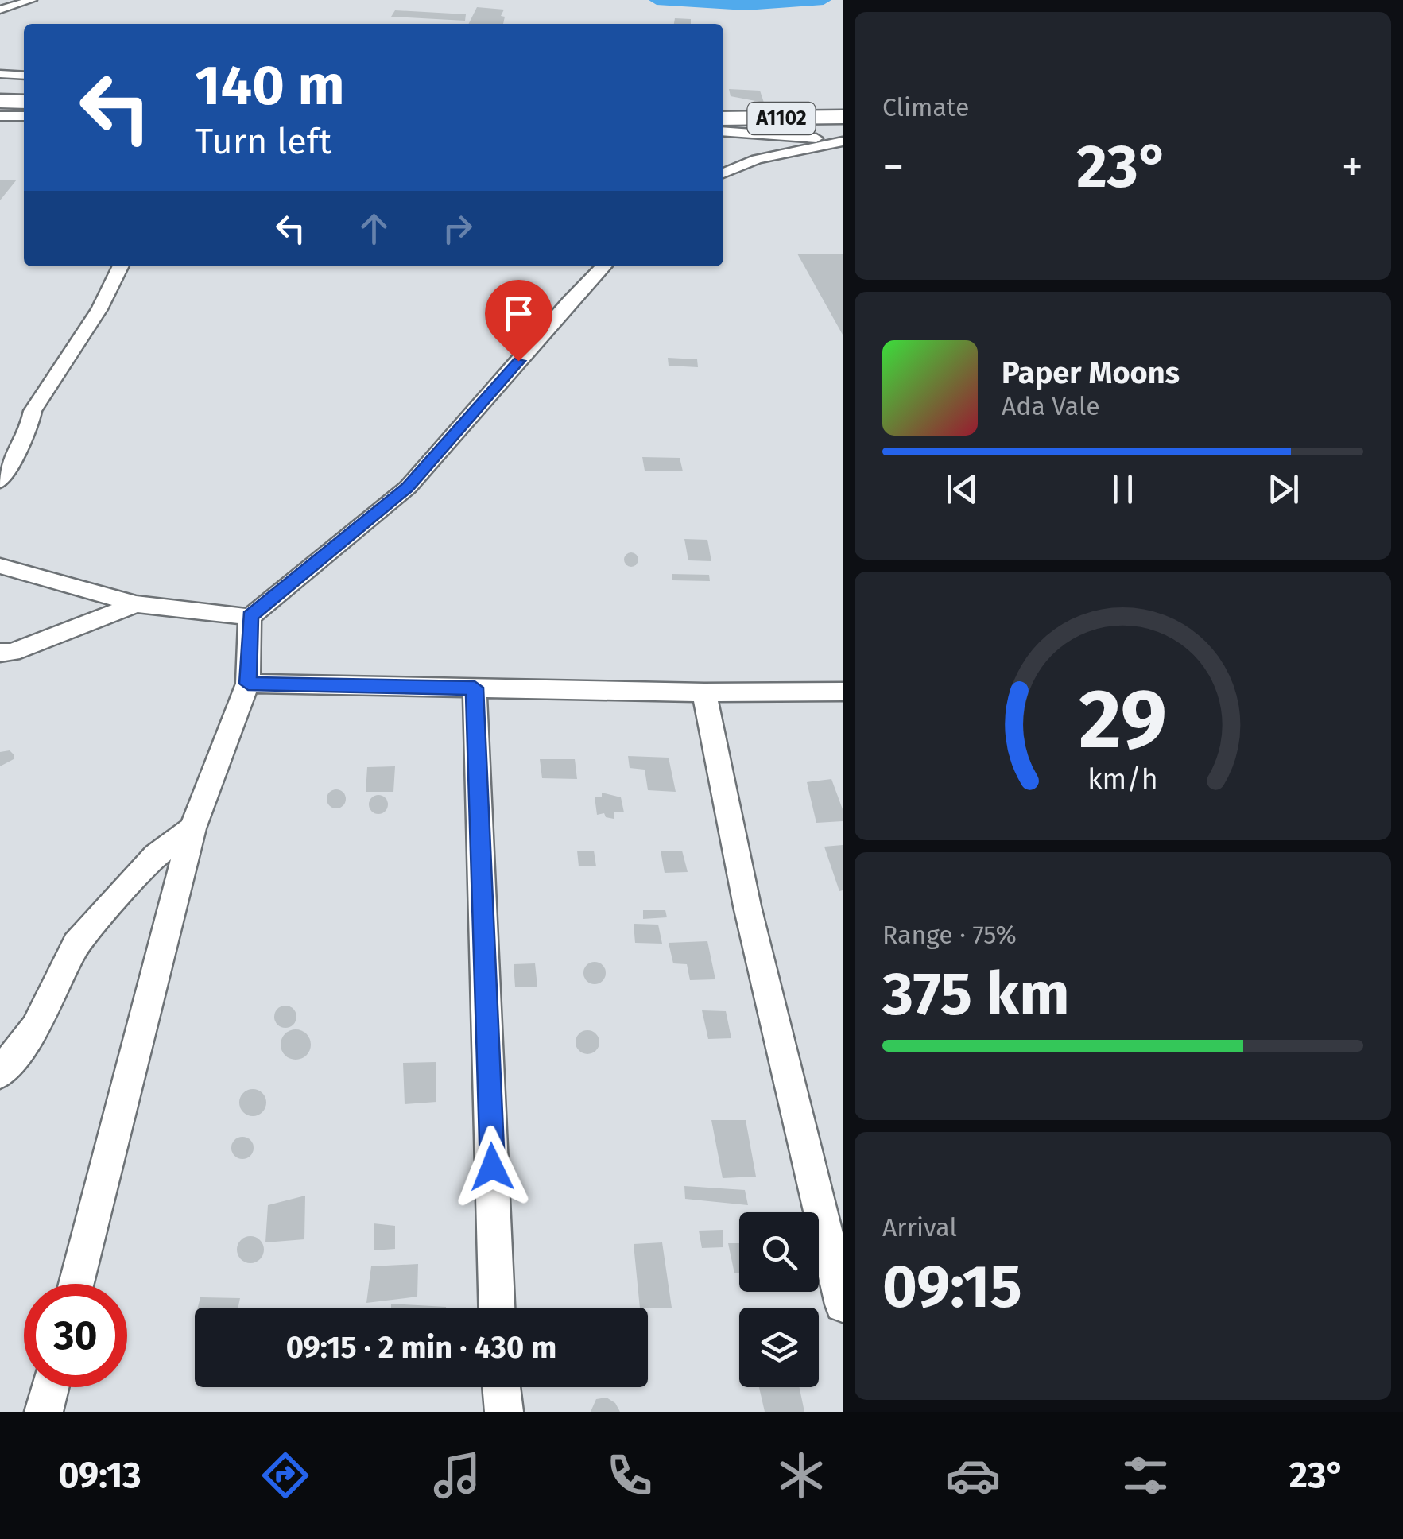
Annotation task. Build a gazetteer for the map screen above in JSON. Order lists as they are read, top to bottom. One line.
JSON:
{"streets":{"main road":["A1102"]},"page":{"tile":["Climate",["Range · 75%","375 km"],["Arrival","09:15"]],"turn":["140 m","Turn left"],"heat":["−","23°","+"],"song":["Paper Moons","Ada Vale"],"limit":"30","trip":"09:15 · 2 min · 430 m","tabs":["09:13","23°"],"gauge":["29","km/h"]}}
